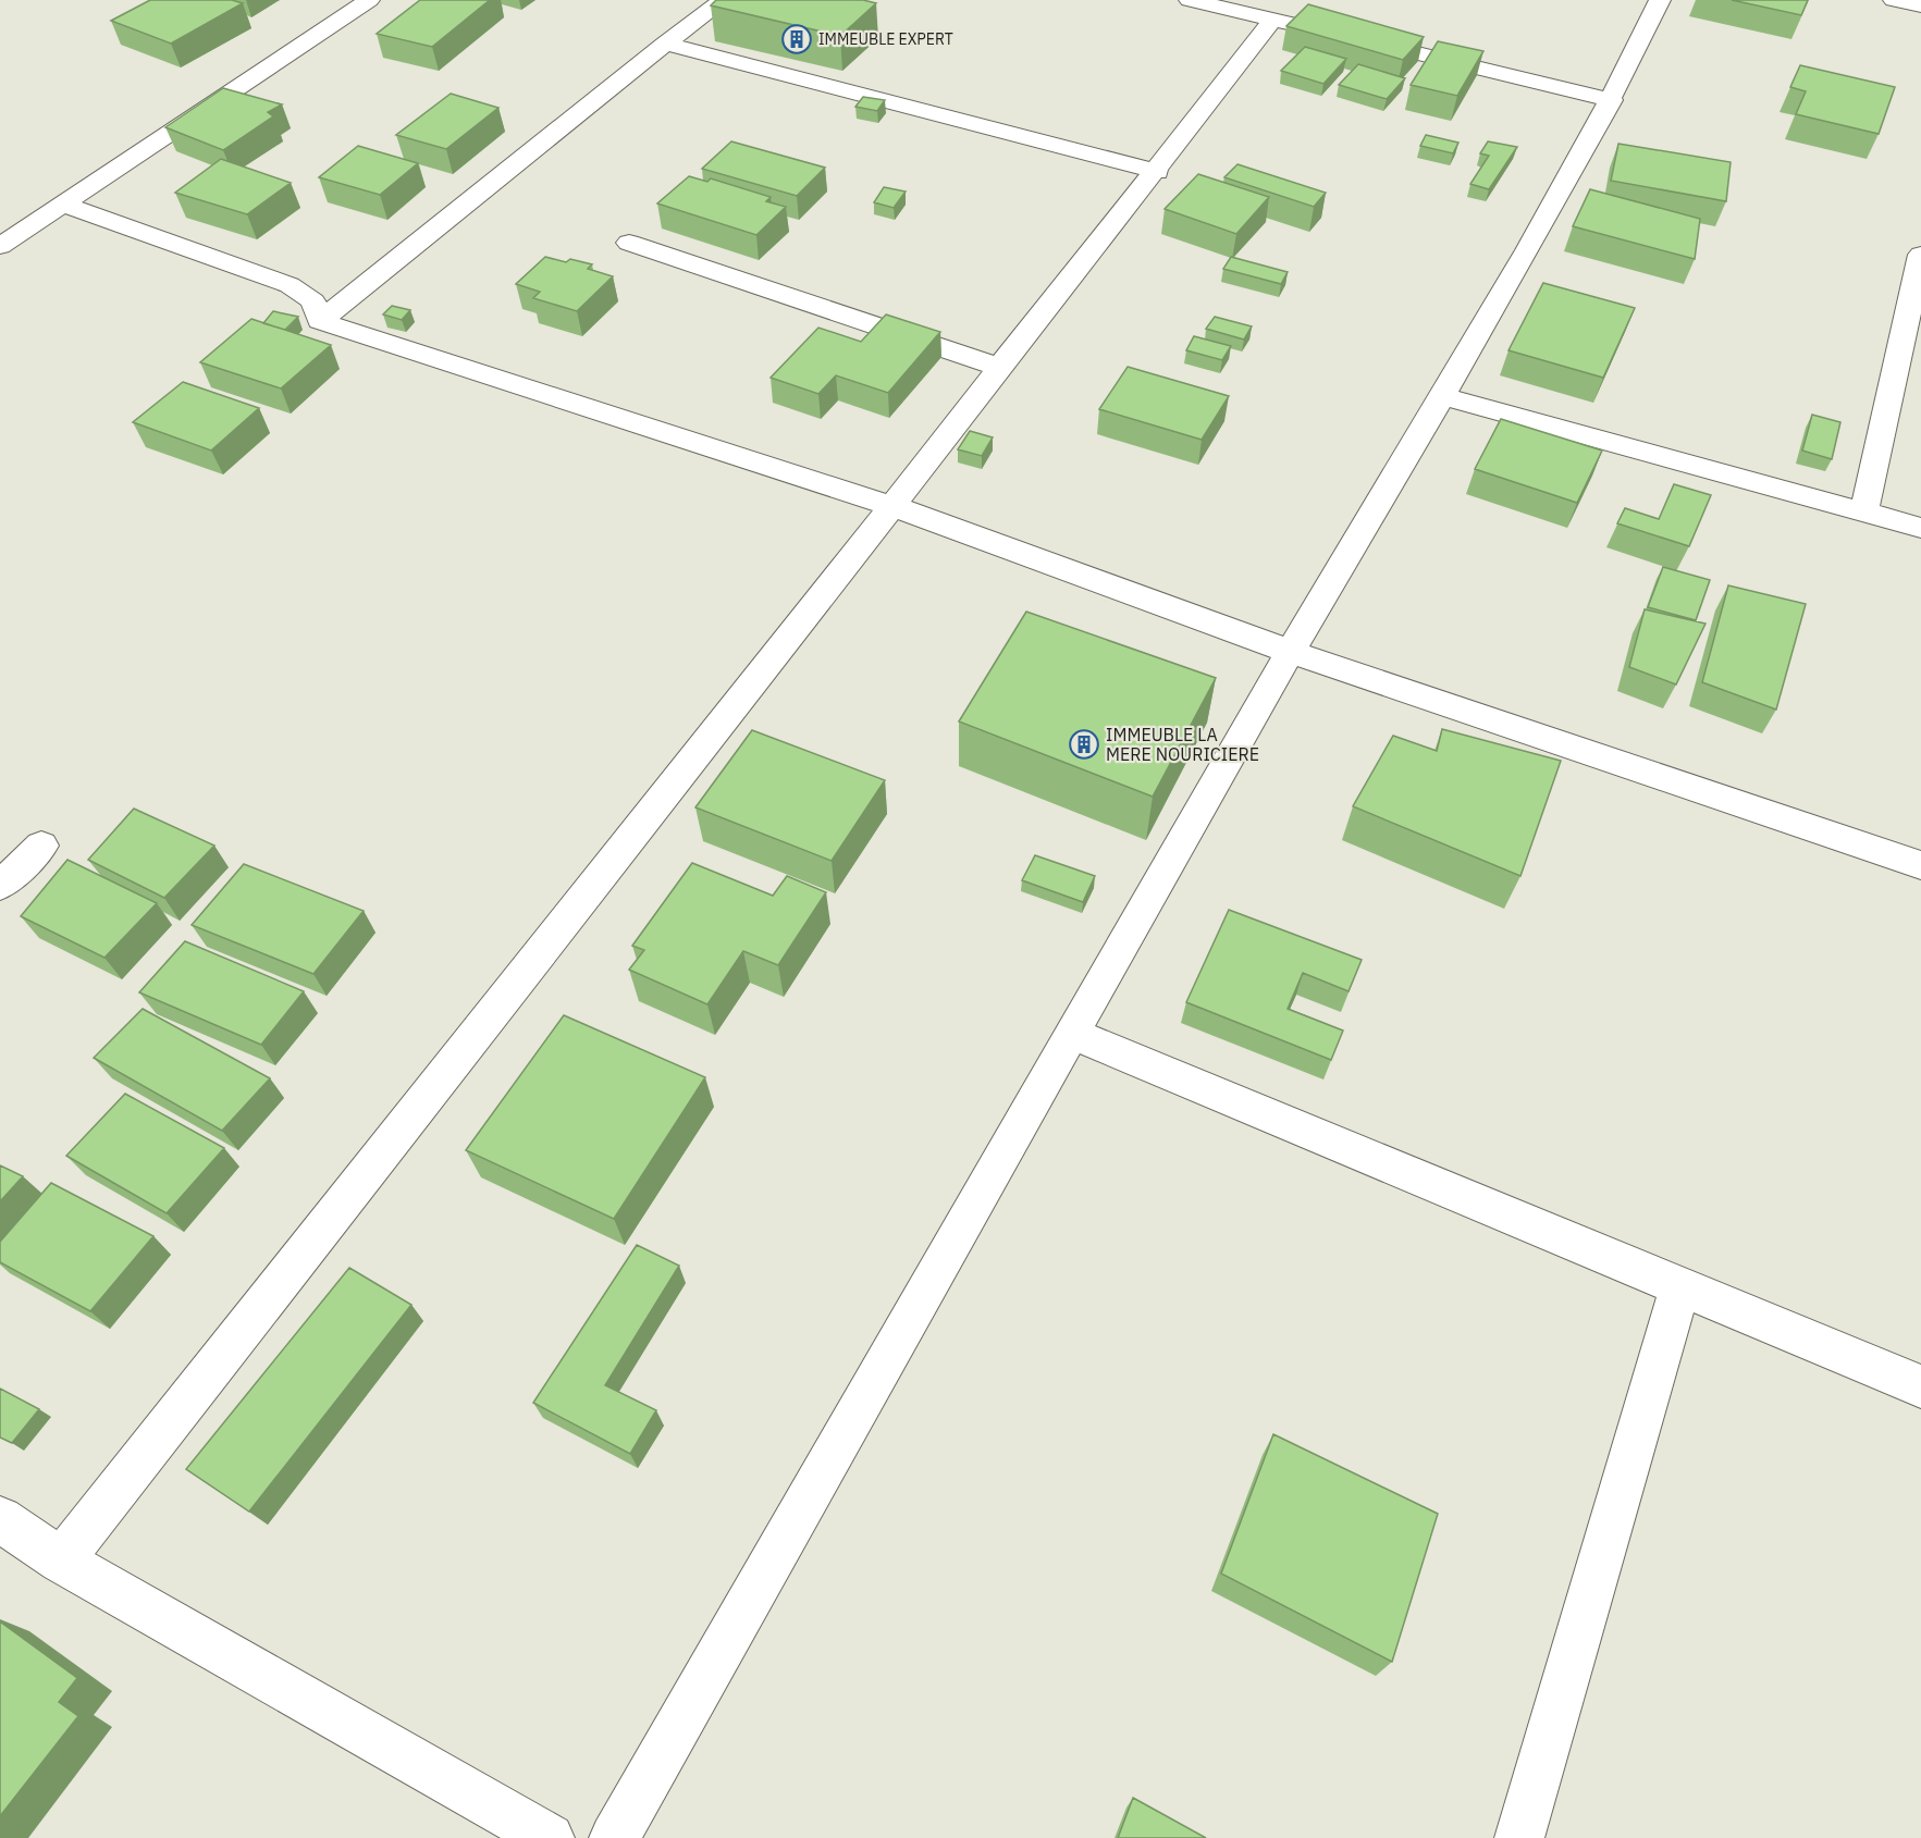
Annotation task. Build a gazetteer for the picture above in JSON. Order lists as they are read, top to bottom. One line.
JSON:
{"places":{"building":["IMMEUBLE EXPERT","IMMEUBLE LA MERE NOURICIERE"]}}
